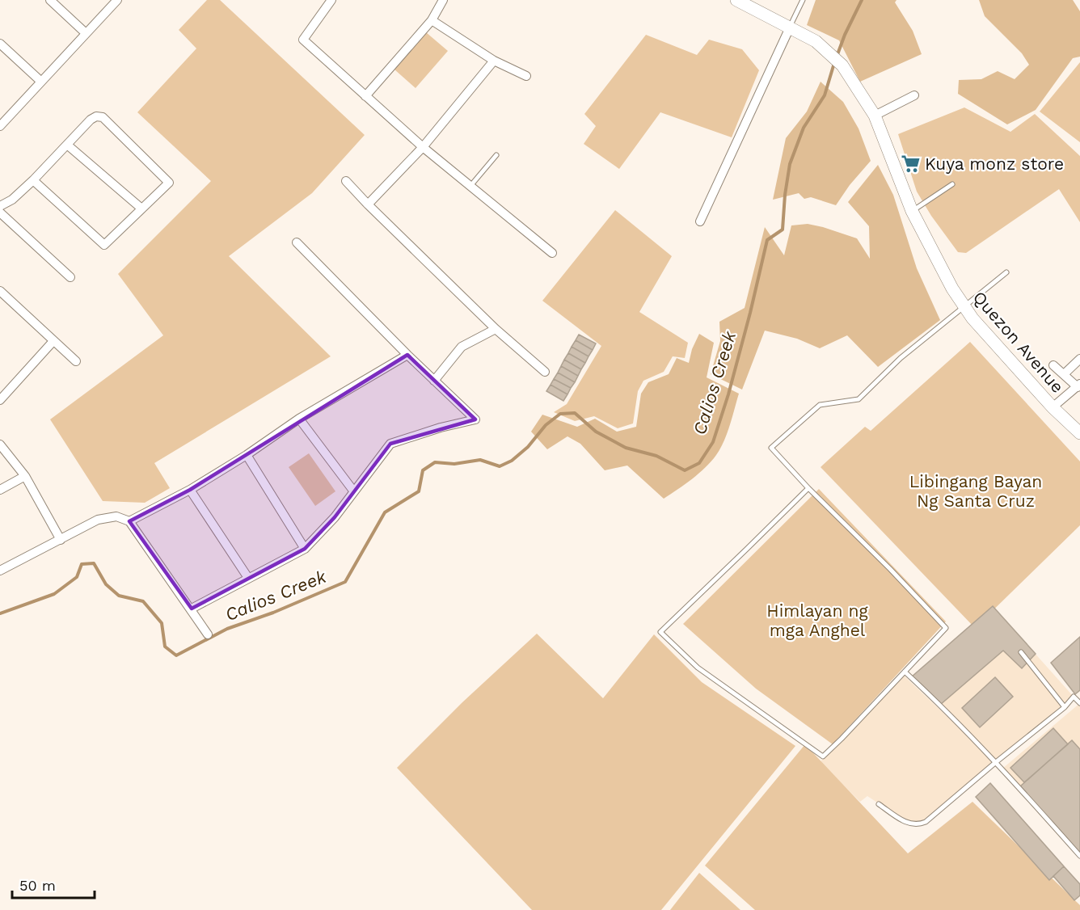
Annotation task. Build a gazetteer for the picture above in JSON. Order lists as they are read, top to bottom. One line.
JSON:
{"streets":{"main road":["Quezon Avenue"]},"water":["Calios Creek"],"parks":["Libingang Bayan Ng Santa Cruz","Himlayan ng mga Anghel"],"places":{"supermarket":["Kuya monz store"]},"scale_bar":"50 m"}
